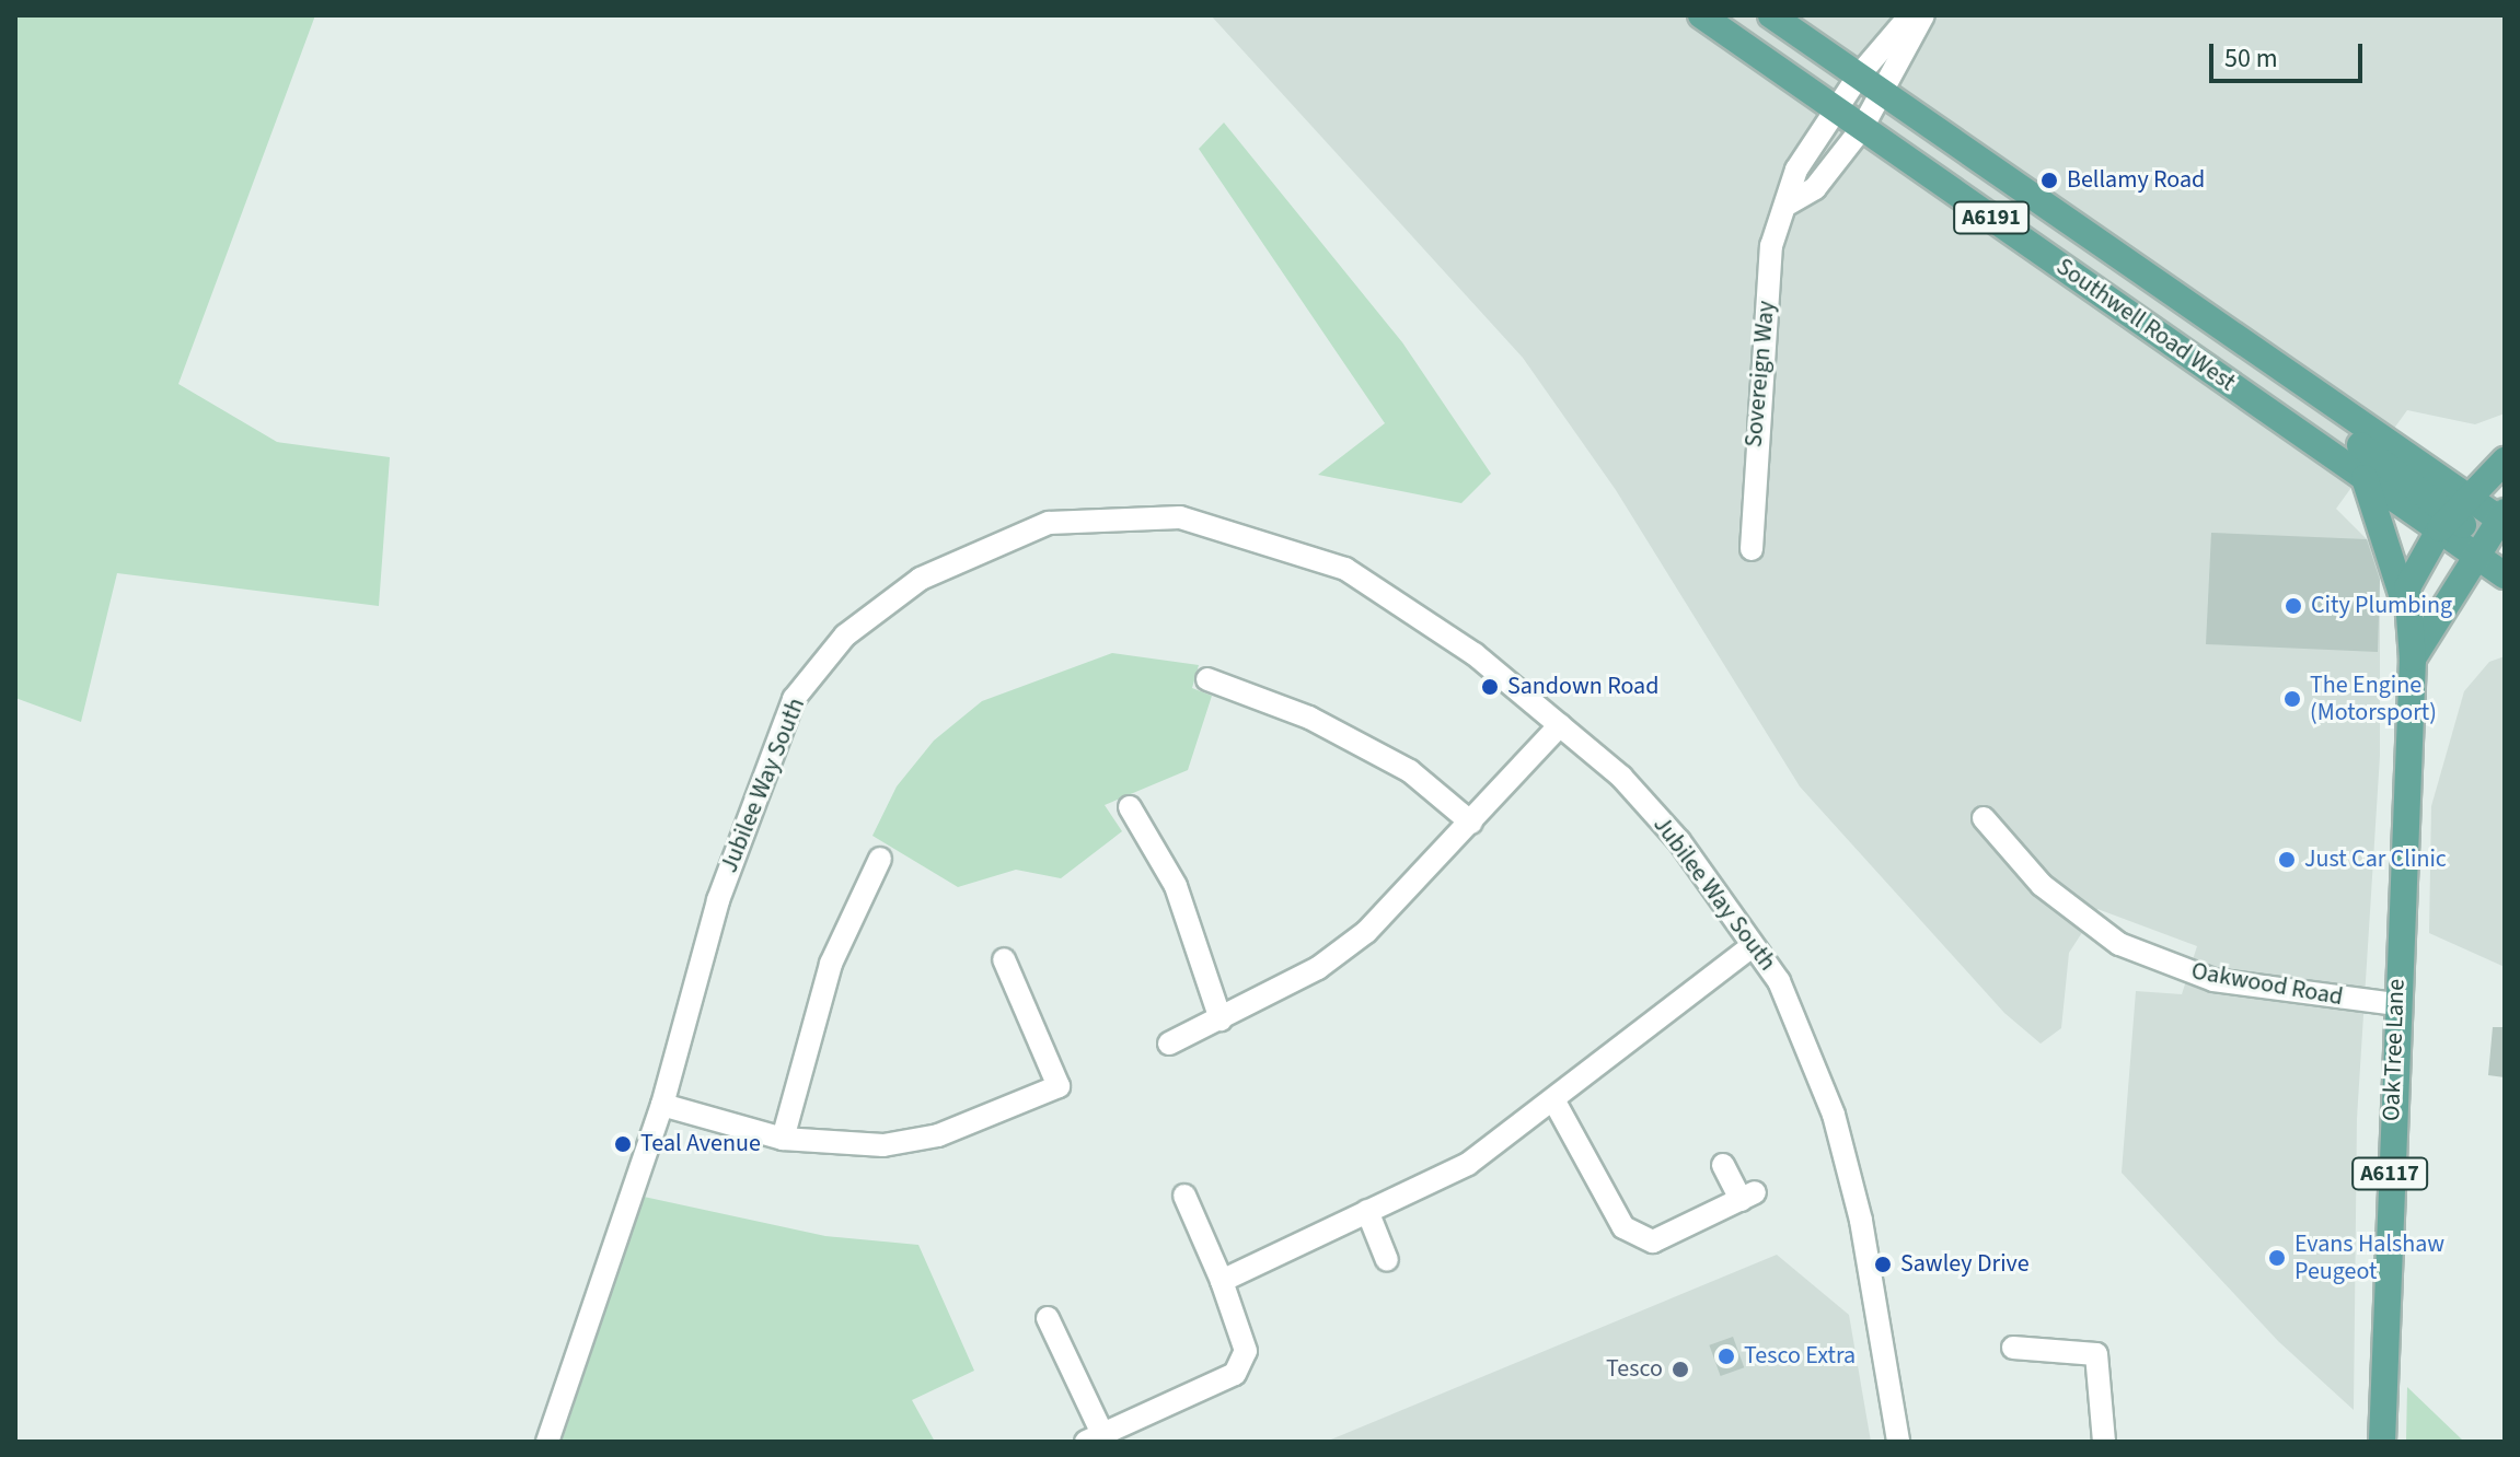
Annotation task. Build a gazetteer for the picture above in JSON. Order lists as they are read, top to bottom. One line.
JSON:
{"streets":{"main road":["A6191","Southwell Road West","Oak Tree Lane","A6117"],"street":["Sovereign Way","Jubilee Way South","Oakwood Road"]},"crossings":[["Southwell Road West","Sovereign Way"],["Southwell Road West","Oak Tree Lane"],["Southwell Road West","A6117"],["Oakwood Road","Oak Tree Lane"],["Oak Tree Lane","A6117"]],"places":["Bellamy Road","City Plumbing","Sandown Road","The Engine (Motorsport)","Just Car Clinic","Teal Avenue","Evans Halshaw Peugeot","Sawley Drive","Tesco Extra","Tesco"],"scale_bar":"50 m"}
